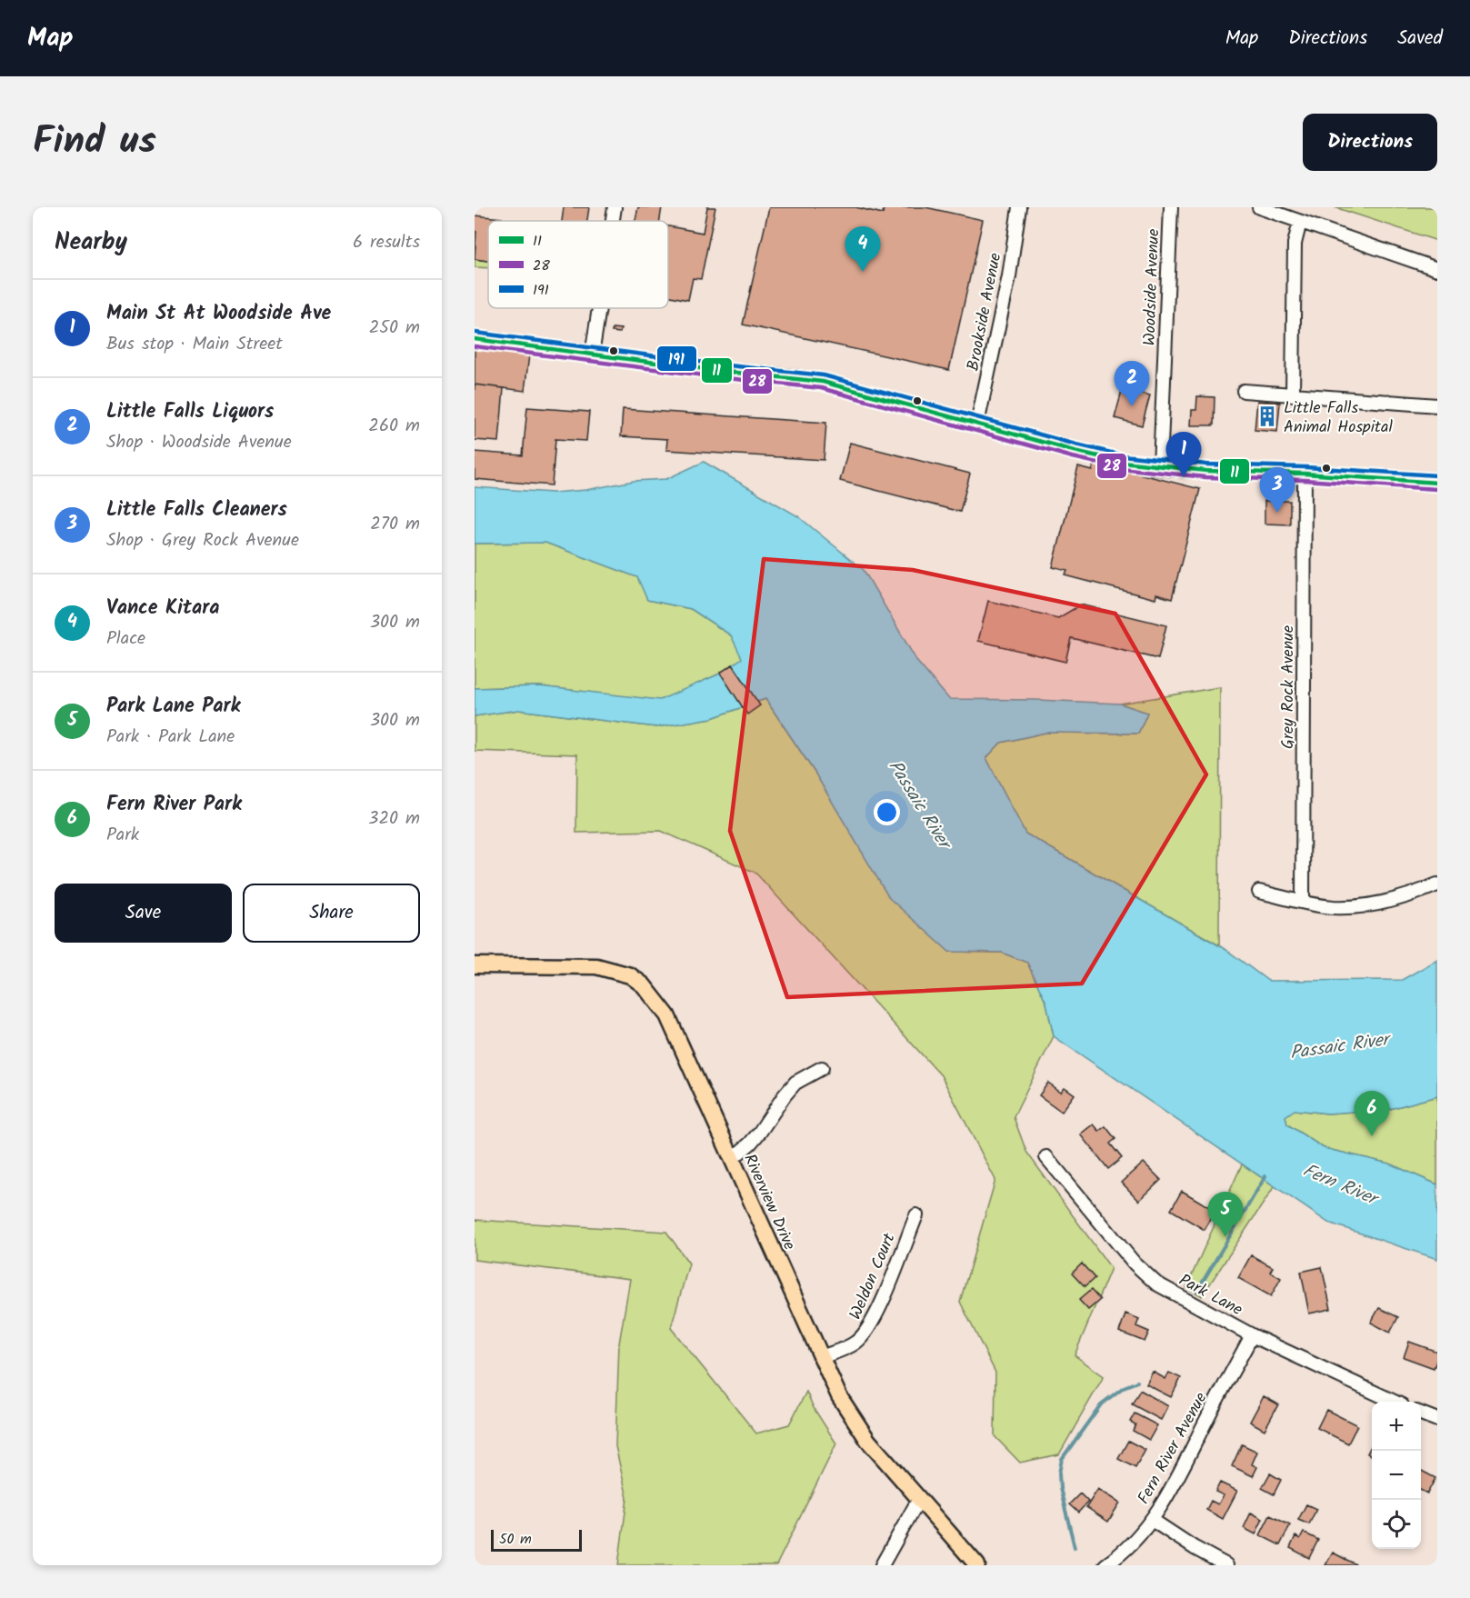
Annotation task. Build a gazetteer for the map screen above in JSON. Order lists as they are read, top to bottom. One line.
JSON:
{"streets":{"main road":["Riverview Drive"],"street":["Woodside Avenue","Brookside Avenue","Grey Rock Avenue","Weldon Court","Park Lane","Fern River Avenue"]},"crossings":[["Riverview Drive","Weldon Court"],["Park Lane","Fern River Avenue"]],"water":["Passaic River","Fern River"],"places":{"building":["Little Falls Animal Hospital"]},"lines":["transit line 191","transit line 11","transit line 28"],"legend":["11","28","191"],"scale_bar":"50 m","page":{"header":"Map","nav":["Map","Directions","Saved"],"title":"Find us","buttons":["Directions",["Save","Share"]],"heading":["Nearby","6 results"],"pins":["4","2","1","3","6","5"],"list":[{"mark":"1","name":"Main St At Woodside Ave","note":"Bus stop · Main Street","value":"250 m"},{"mark":"2","name":"Little Falls Liquors","note":"Shop · Woodside Avenue","value":"260 m"},{"mark":"3","name":"Little Falls Cleaners","note":"Shop · Grey Rock Avenue","value":"270 m"},{"mark":"4","name":"Vance Kitara","note":"Place","value":"300 m"},{"mark":"5","name":"Park Lane Park","note":"Park · Park Lane","value":"300 m"},{"mark":"6","name":"Fern River Park","note":"Park","value":"320 m"}],"map_buttons":["+","−"],"scale":"50 m"}}
